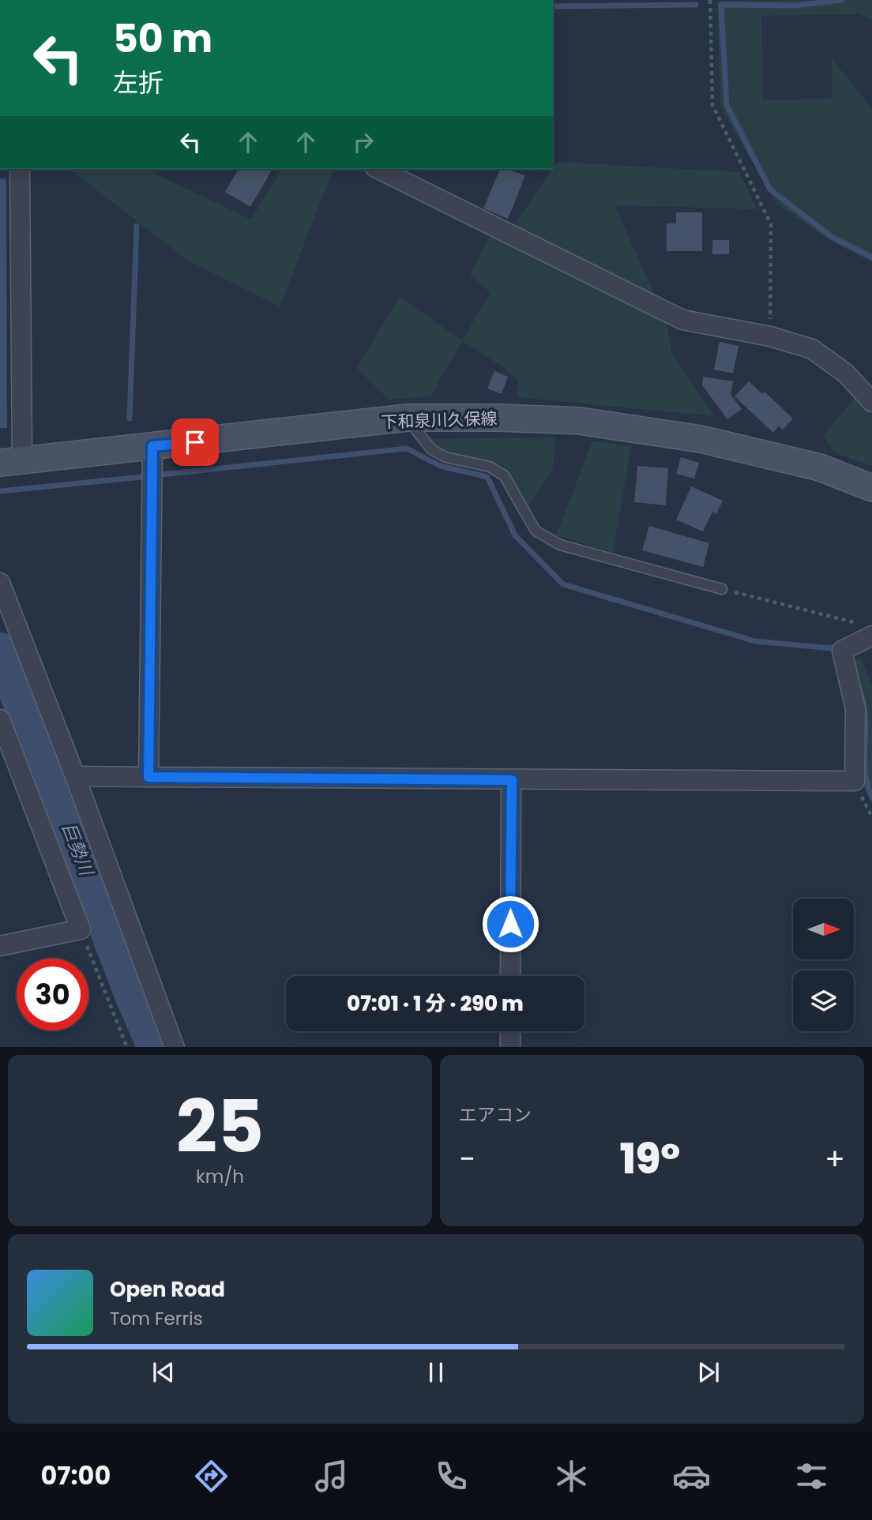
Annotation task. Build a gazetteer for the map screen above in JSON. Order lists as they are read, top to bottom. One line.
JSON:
{"streets":{"street":["下和泉川久保線"]},"water":["巨勢川"],"north":"right","page":{"turn":["50 m","左折"],"limit":"30","trip":"07:01 · 1 分 · 290 m","tile":[["25","km/h"],"エアコン"],"heat":["−","19°","+"],"song":["Open Road","Tom Ferris"],"tabs":"07:00"}}
